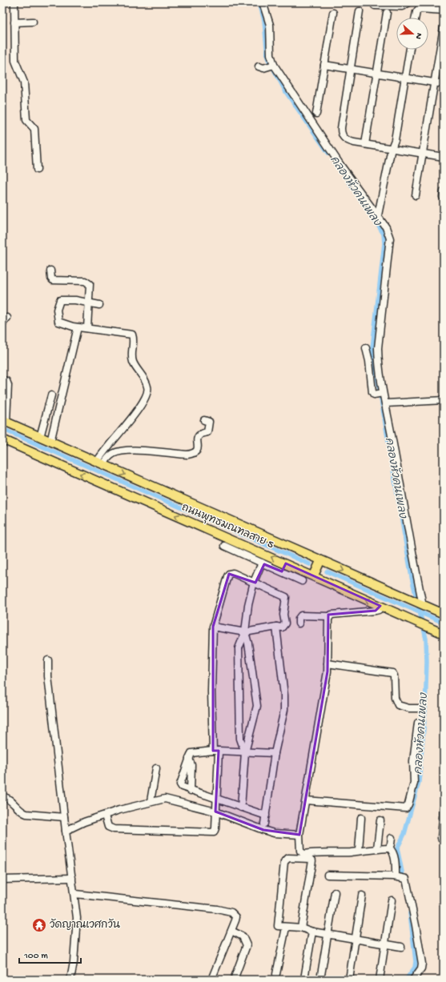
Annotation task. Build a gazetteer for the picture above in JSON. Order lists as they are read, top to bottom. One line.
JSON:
{"streets":{"main road":["ถนนพุทธมณฑลสาย 5"]},"water":["คลองหัวคนเพลง"],"places":{"temple":["วัดญาณเวศกวัน"]},"scale_bar":"100 m","north":"right"}
